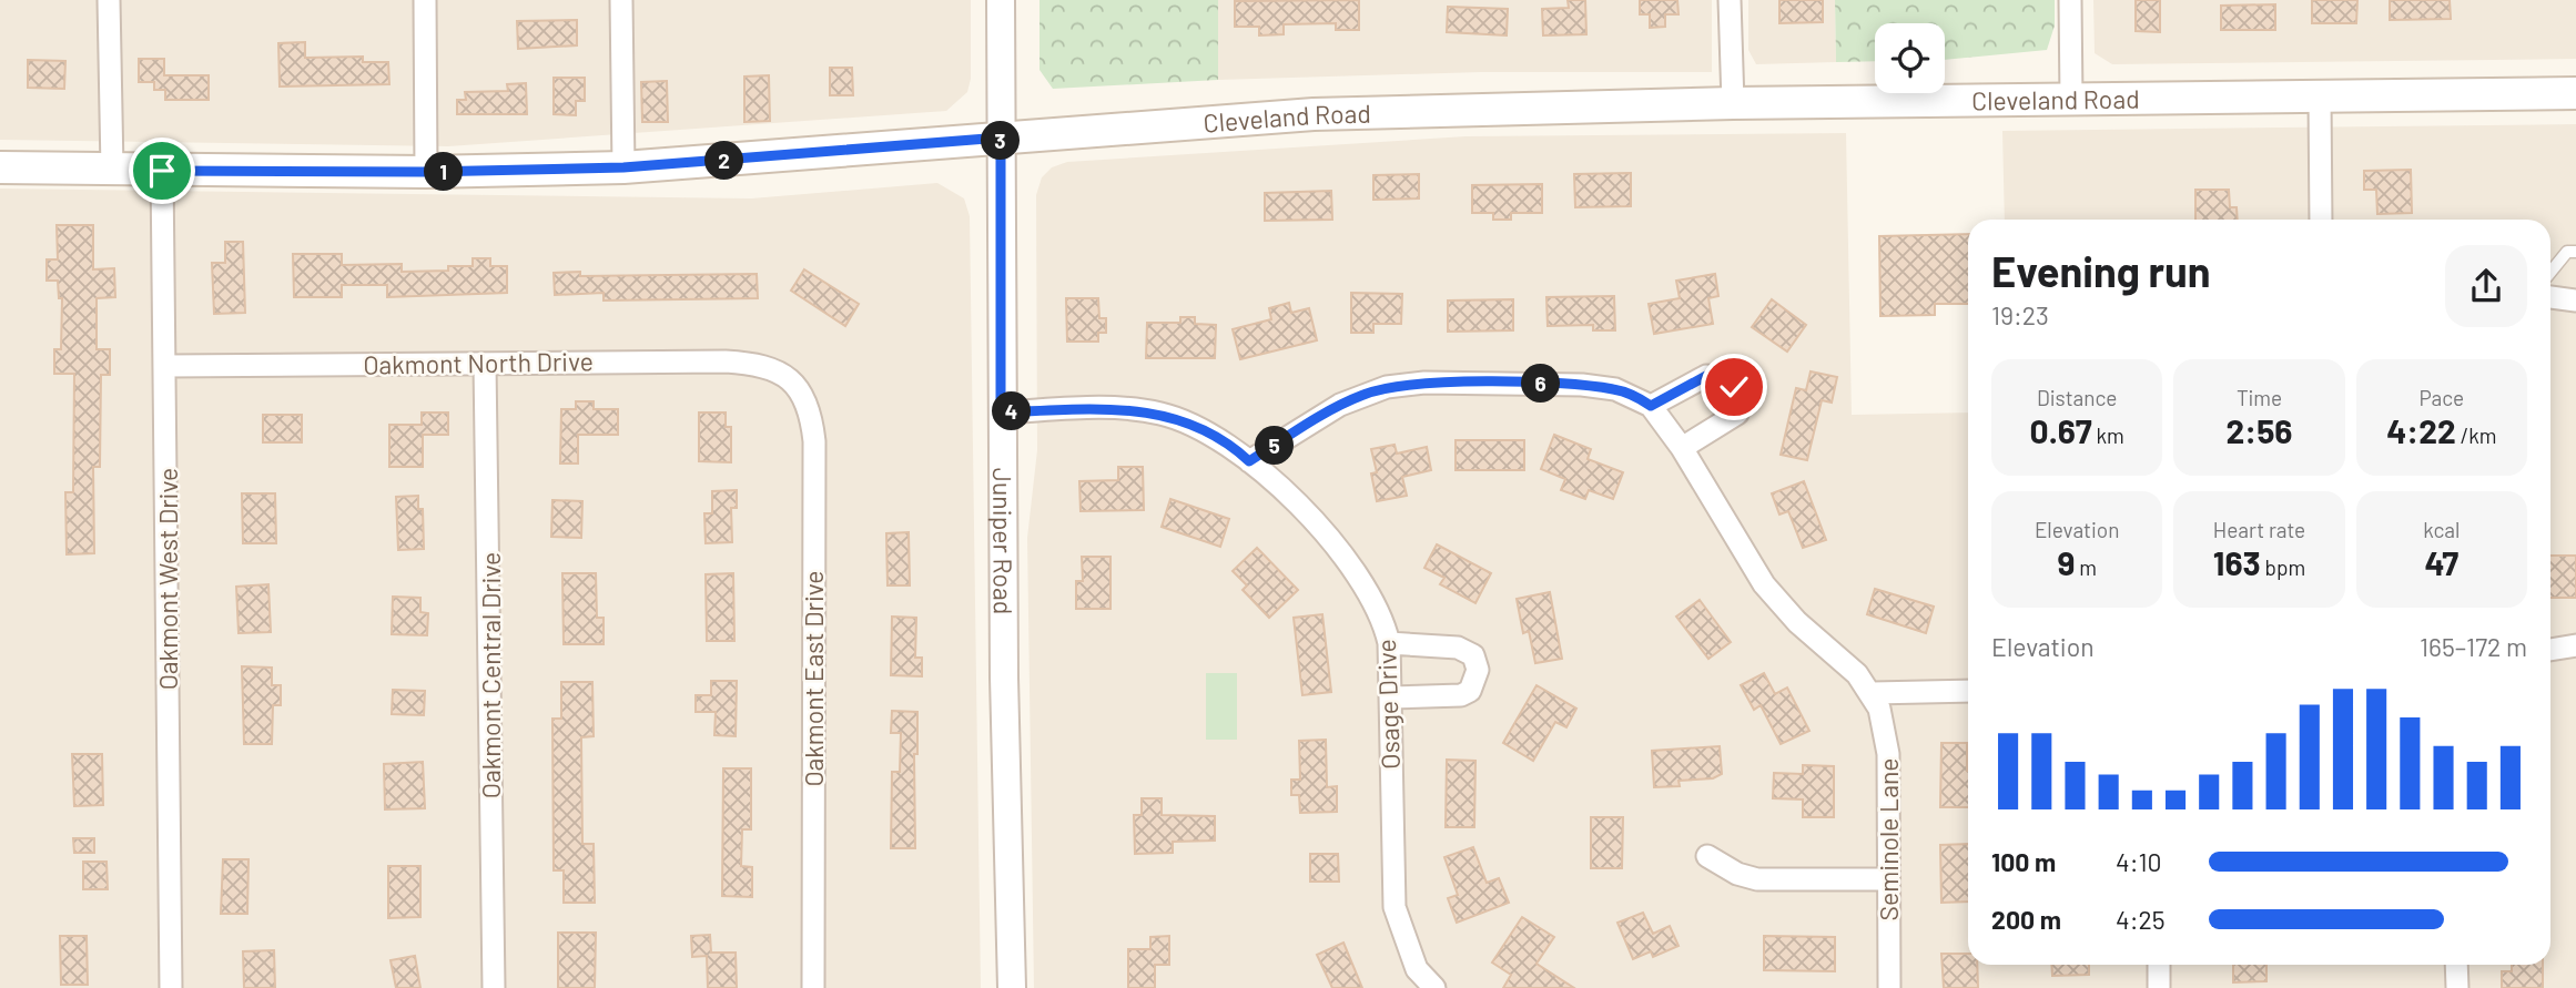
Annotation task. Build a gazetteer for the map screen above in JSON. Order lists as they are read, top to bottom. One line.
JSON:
{"streets":{"main road":["Cleveland Road"],"street":["Oakmont North Drive","Juniper Road","Oakmont West Drive","Oakmont Central Drive","Oakmont East Drive","Osage Drive","Seminole Lane"]},"crossings":[["Cleveland Road","Juniper Road"],["Cleveland Road","Oakmont West Drive"],["Oakmont North Drive","Oakmont West Drive"],["Oakmont North Drive","Oakmont Central Drive"],["Oakmont North Drive","Oakmont East Drive"],["Juniper Road","Osage Drive"]],"page":{"pins":["3","2","1","6","4","5"],"heading":["Evening run","19:23"],"stats":[["Distance","0.67 km"],["Time","2:56"],["Pace","4:22 /km"],["Elevation","9 m"],["Heart rate","163 bpm"],["kcal","47"]],"chart":["Elevation","165–172 m"],"list":[{"name":"100 m","note":"4:10"},{"name":"200 m","note":"4:25"}]}}
